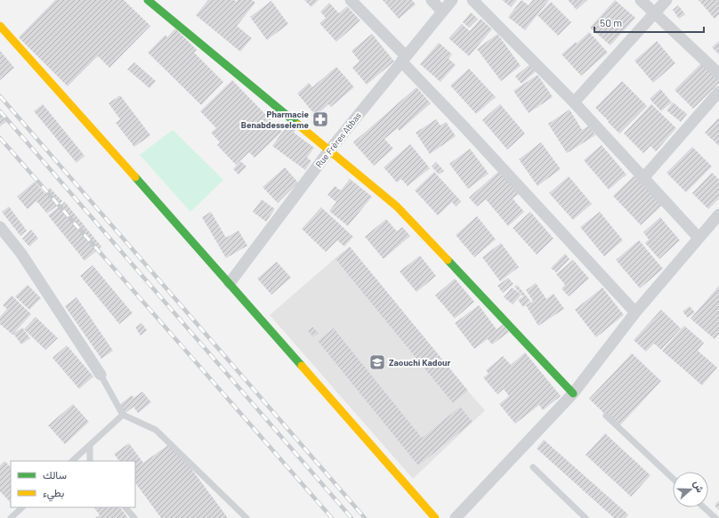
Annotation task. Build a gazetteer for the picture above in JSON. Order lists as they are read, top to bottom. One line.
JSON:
{"streets":{"street":["Rue Frères Abbas"]},"places":{"pharmacy":["Pharmacie Benabdesseleme"],"school or university":["Zaouchi Kadour"]},"legend":["سالك","بطيء"],"scale_bar":"50 m","north":"right"}
